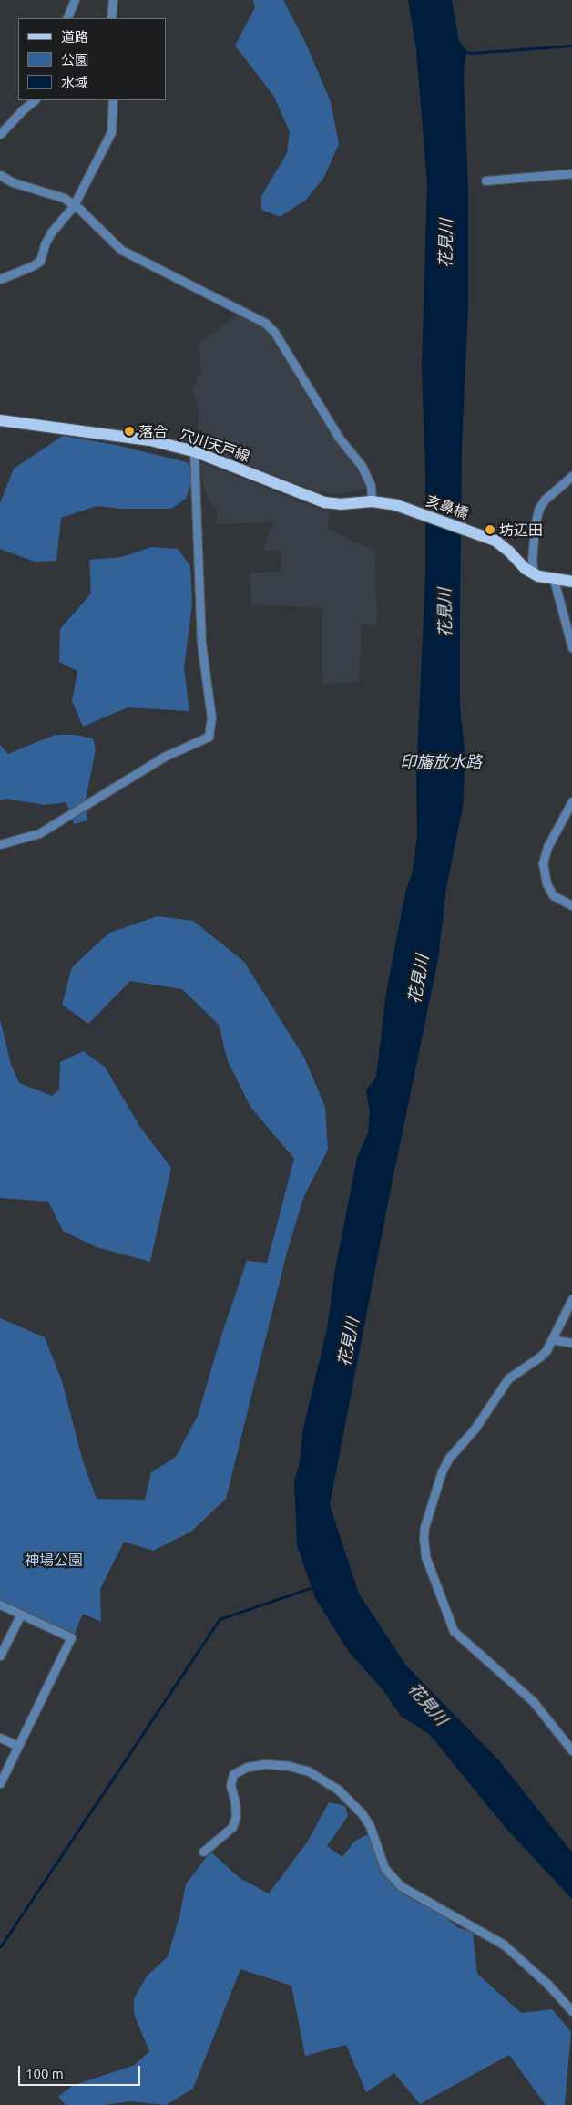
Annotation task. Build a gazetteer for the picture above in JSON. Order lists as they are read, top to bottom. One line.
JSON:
{"streets":{"main road":["穴川天戸線","亥鼻橋"]},"crossings":[["穴川天戸線","亥鼻橋"]],"water":["花見川","印旛放水路"],"parks":["神場公園"],"places":["落合","坊辺田"],"legend":["道路","公園","水域"],"scale_bar":"100 m"}
